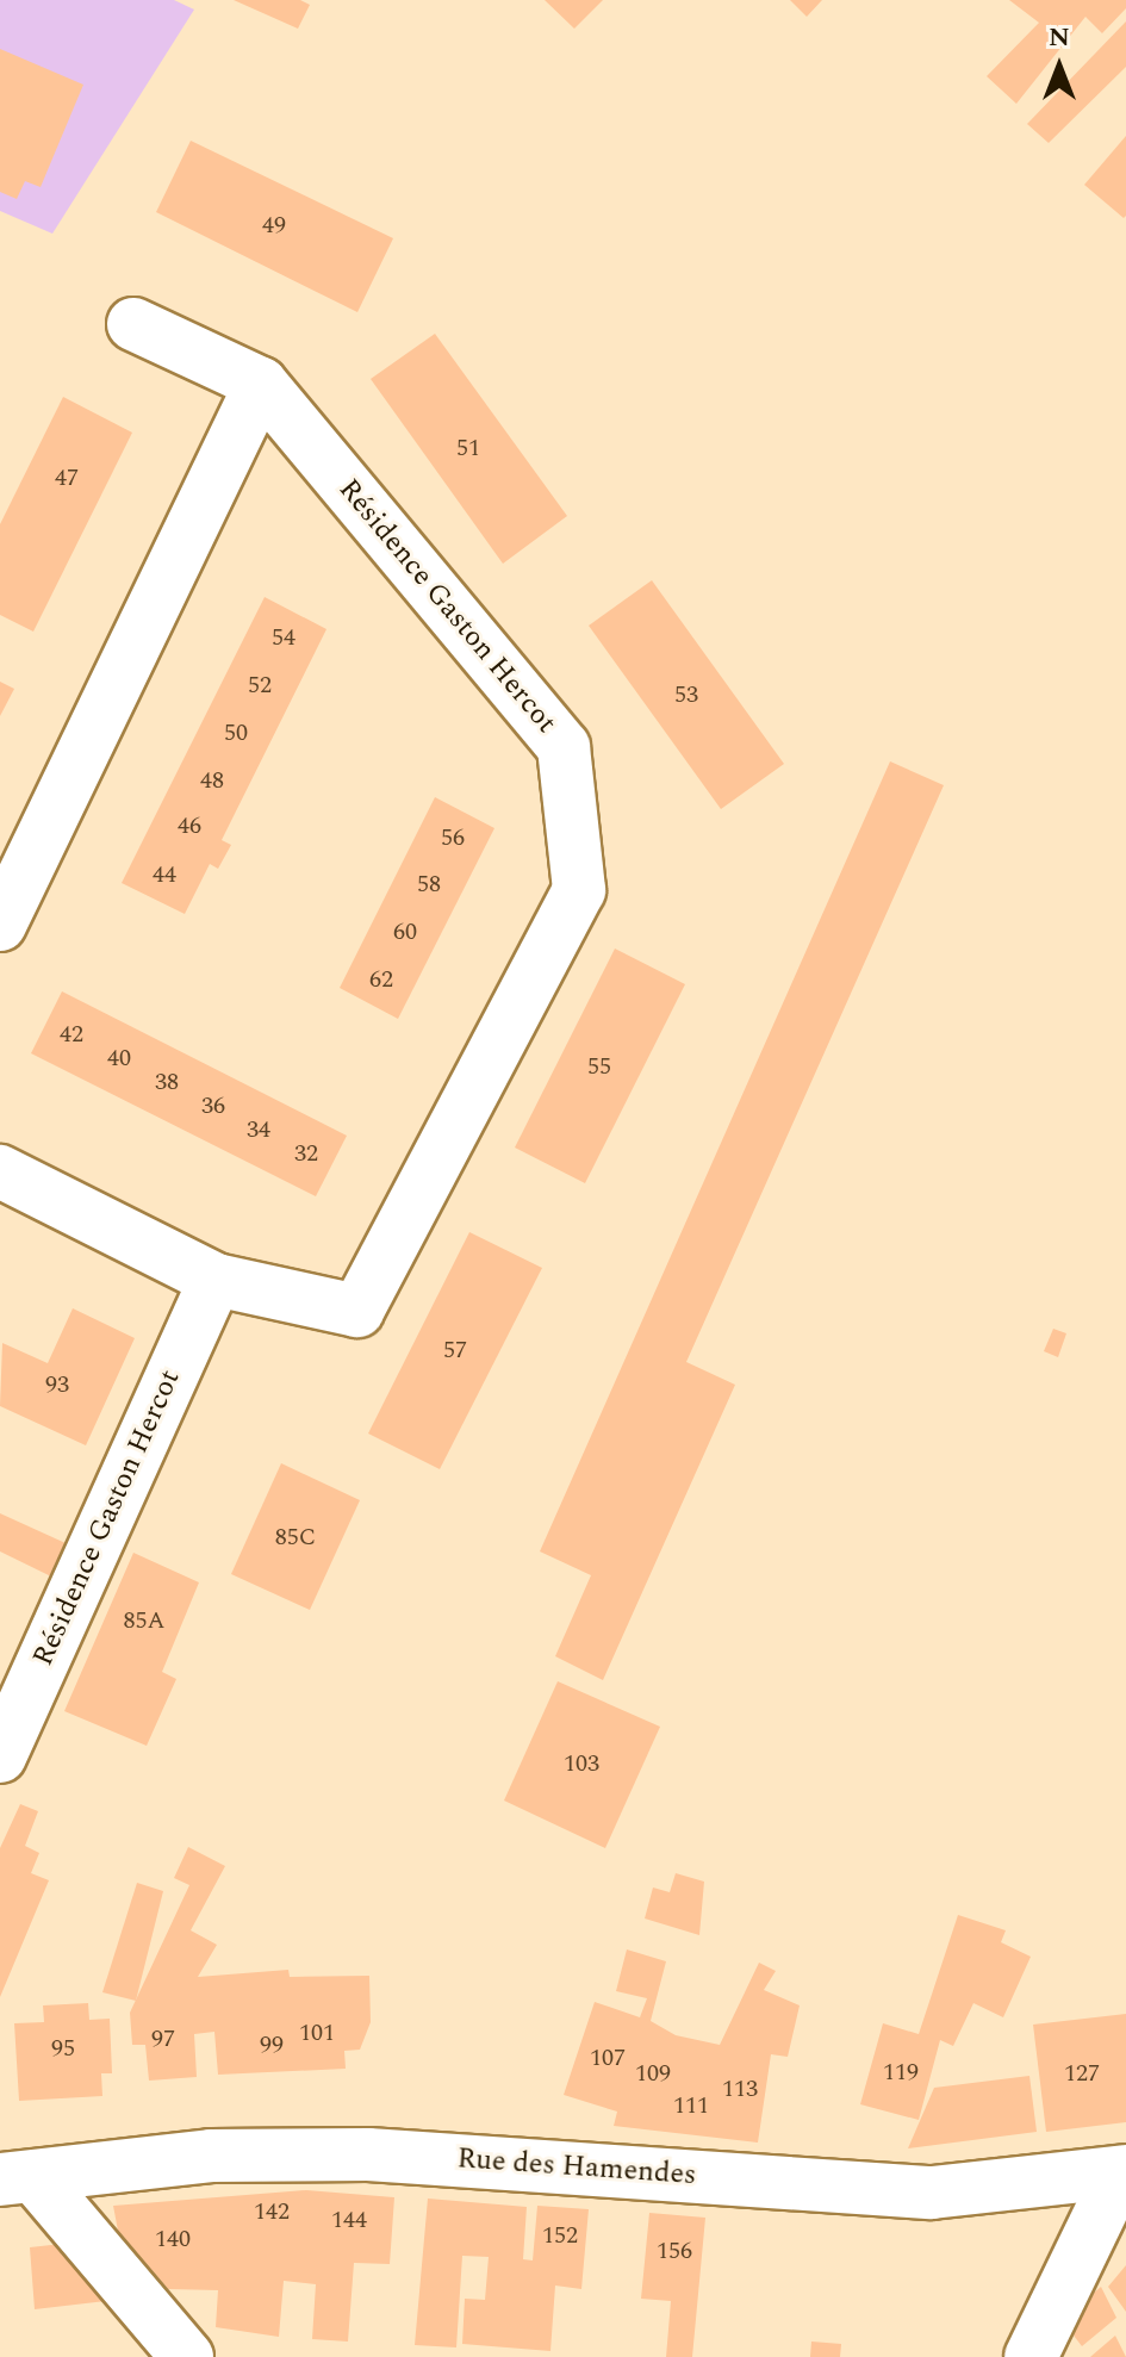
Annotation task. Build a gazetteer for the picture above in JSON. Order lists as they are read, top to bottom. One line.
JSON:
{"streets":{"street":["Résidence Gaston Hercot","Rue des Hamendes"]},"house_numbers":["49","51","47","54","52","53","50","48","46","56","44","58","60","62","42","40","55","38","36","34","32","57","93","85C","85A","103","101","97","99","95","107","119","109","127","113","111","142","144","152","140","156"],"north":"top"}
